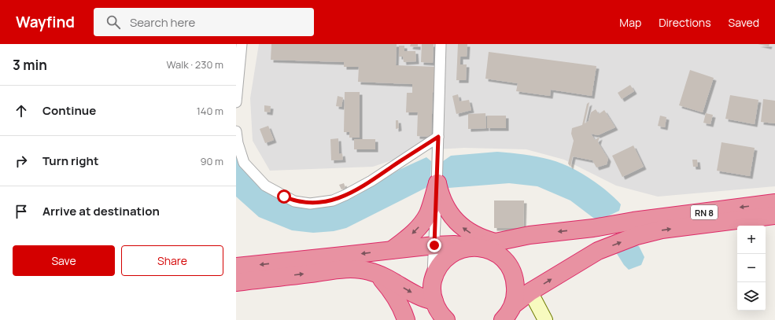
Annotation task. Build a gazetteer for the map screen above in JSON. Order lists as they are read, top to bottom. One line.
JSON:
{"streets":{"highway":["RN 8"]},"page":{"header":"Wayfind","search":"Search here","nav":["Map","Directions","Saved"],"heading":["3 min","Walk · 230 m"],"list":[["Continue","140 m"],["Turn right","90 m"],"Arrive at destination"],"map_buttons":["+","−"],"buttons":["Save","Share"]}}
